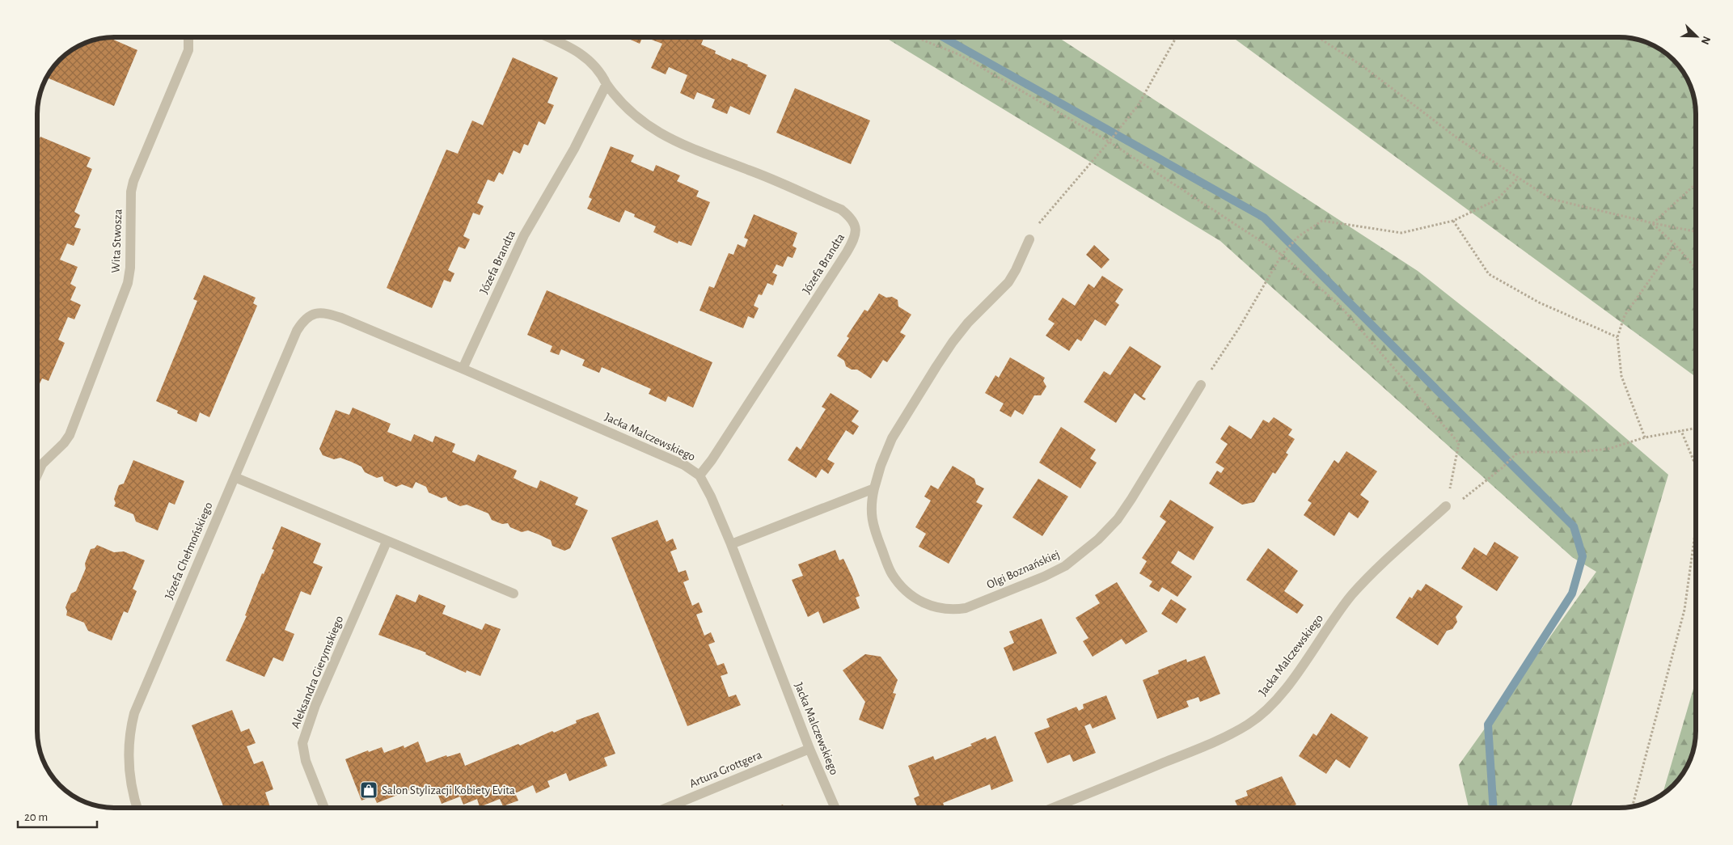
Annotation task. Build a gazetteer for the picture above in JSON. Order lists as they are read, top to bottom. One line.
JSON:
{"streets":{"street":["Wita Stwosza","Józefa Brandta","Jacka Malczewskiego","Józefa Chełmońskiego","Olgi Boznańskiej","Aleksandra Gierymskiego","Artura Grottgera"]},"crossings":[["Józefa Brandta","Jacka Malczewskiego"],["Jacka Malczewskiego","Józefa Chełmońskiego"],["Jacka Malczewskiego","Artura Grottgera"]],"places":{"shop":["Salon Stylizacji Kobiety Evita"]},"scale_bar":"20 m","north":"bottom right"}
